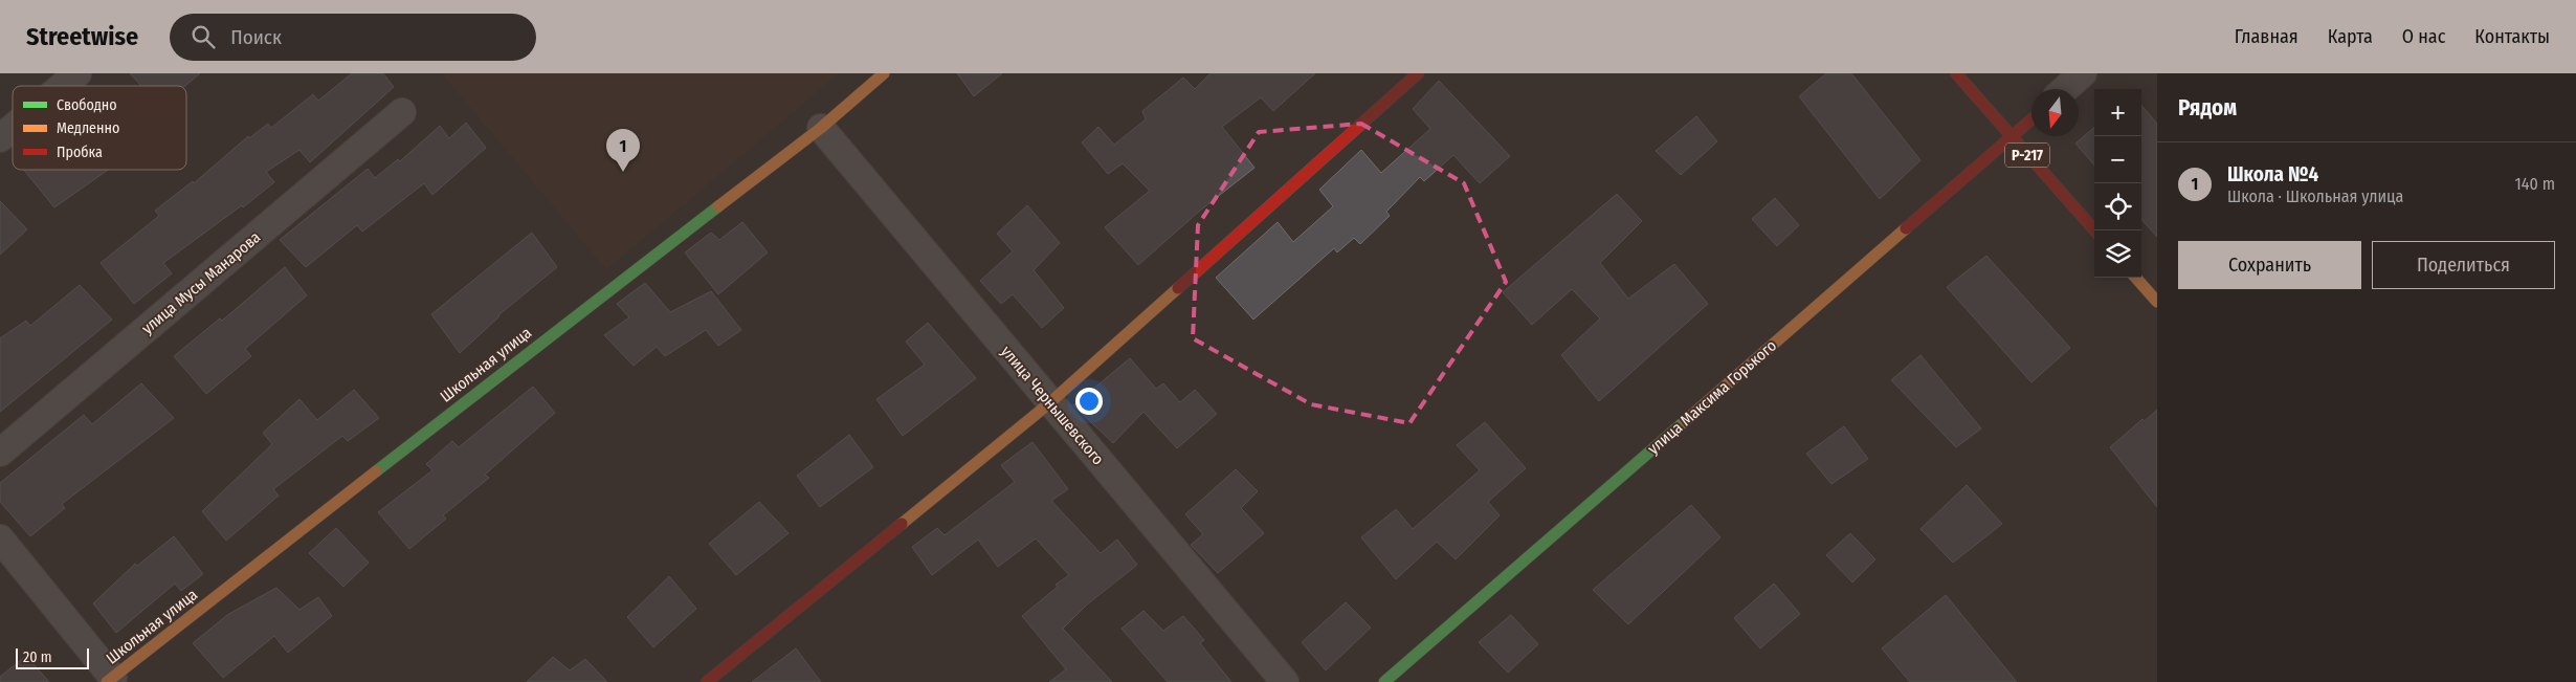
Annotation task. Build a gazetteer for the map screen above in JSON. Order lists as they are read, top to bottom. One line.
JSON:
{"streets":{"main road":["Р-217","Школьная улица","улица Максима Горького"],"street":["улица Мусы Манарова","улица Чернышевского"]},"crossings":[["Р-217","улица Максима Горького"],["Школьная улица","улица Чернышевского"]],"legend":["Свободно","Медленно","Пробка"],"scale_bar":"20 m","north":"bottom","page":{"header":"Streetwise","search":"Поиск","nav":["Главная","Карта","О нас","Контакты"],"heading":"Рядом","map_buttons":["+","−"],"pins":"1","list":[{"mark":"1","name":"Школа №4","note":"Школа · Школьная улица","value":"140 m"}],"buttons":["Сохранить","Поделиться"],"scale":"20 m"}}
